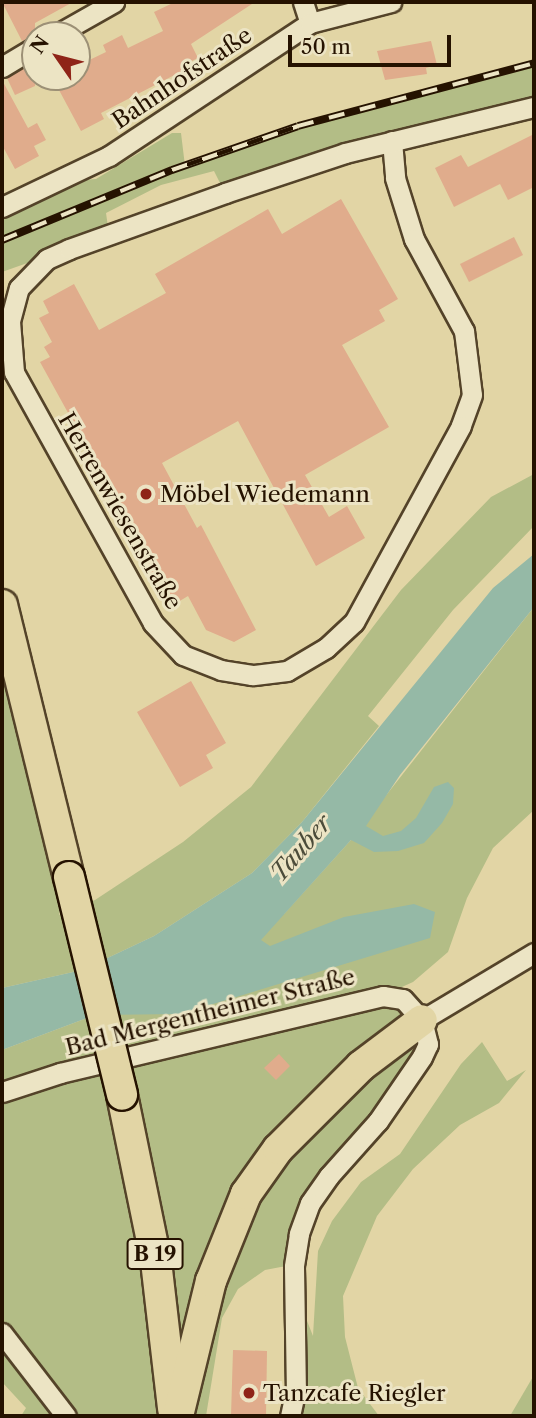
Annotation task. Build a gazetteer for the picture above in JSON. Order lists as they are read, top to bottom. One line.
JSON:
{"streets":{"main road":["B 19"],"street":["Bahnhofstraße","Herrenwiesenstraße","Bad Mergentheimer Straße"]},"water":["Tauber"],"places":["Möbel Wiedemann","Tanzcafe Riegler"],"scale_bar":"50 m","north":"top left"}
